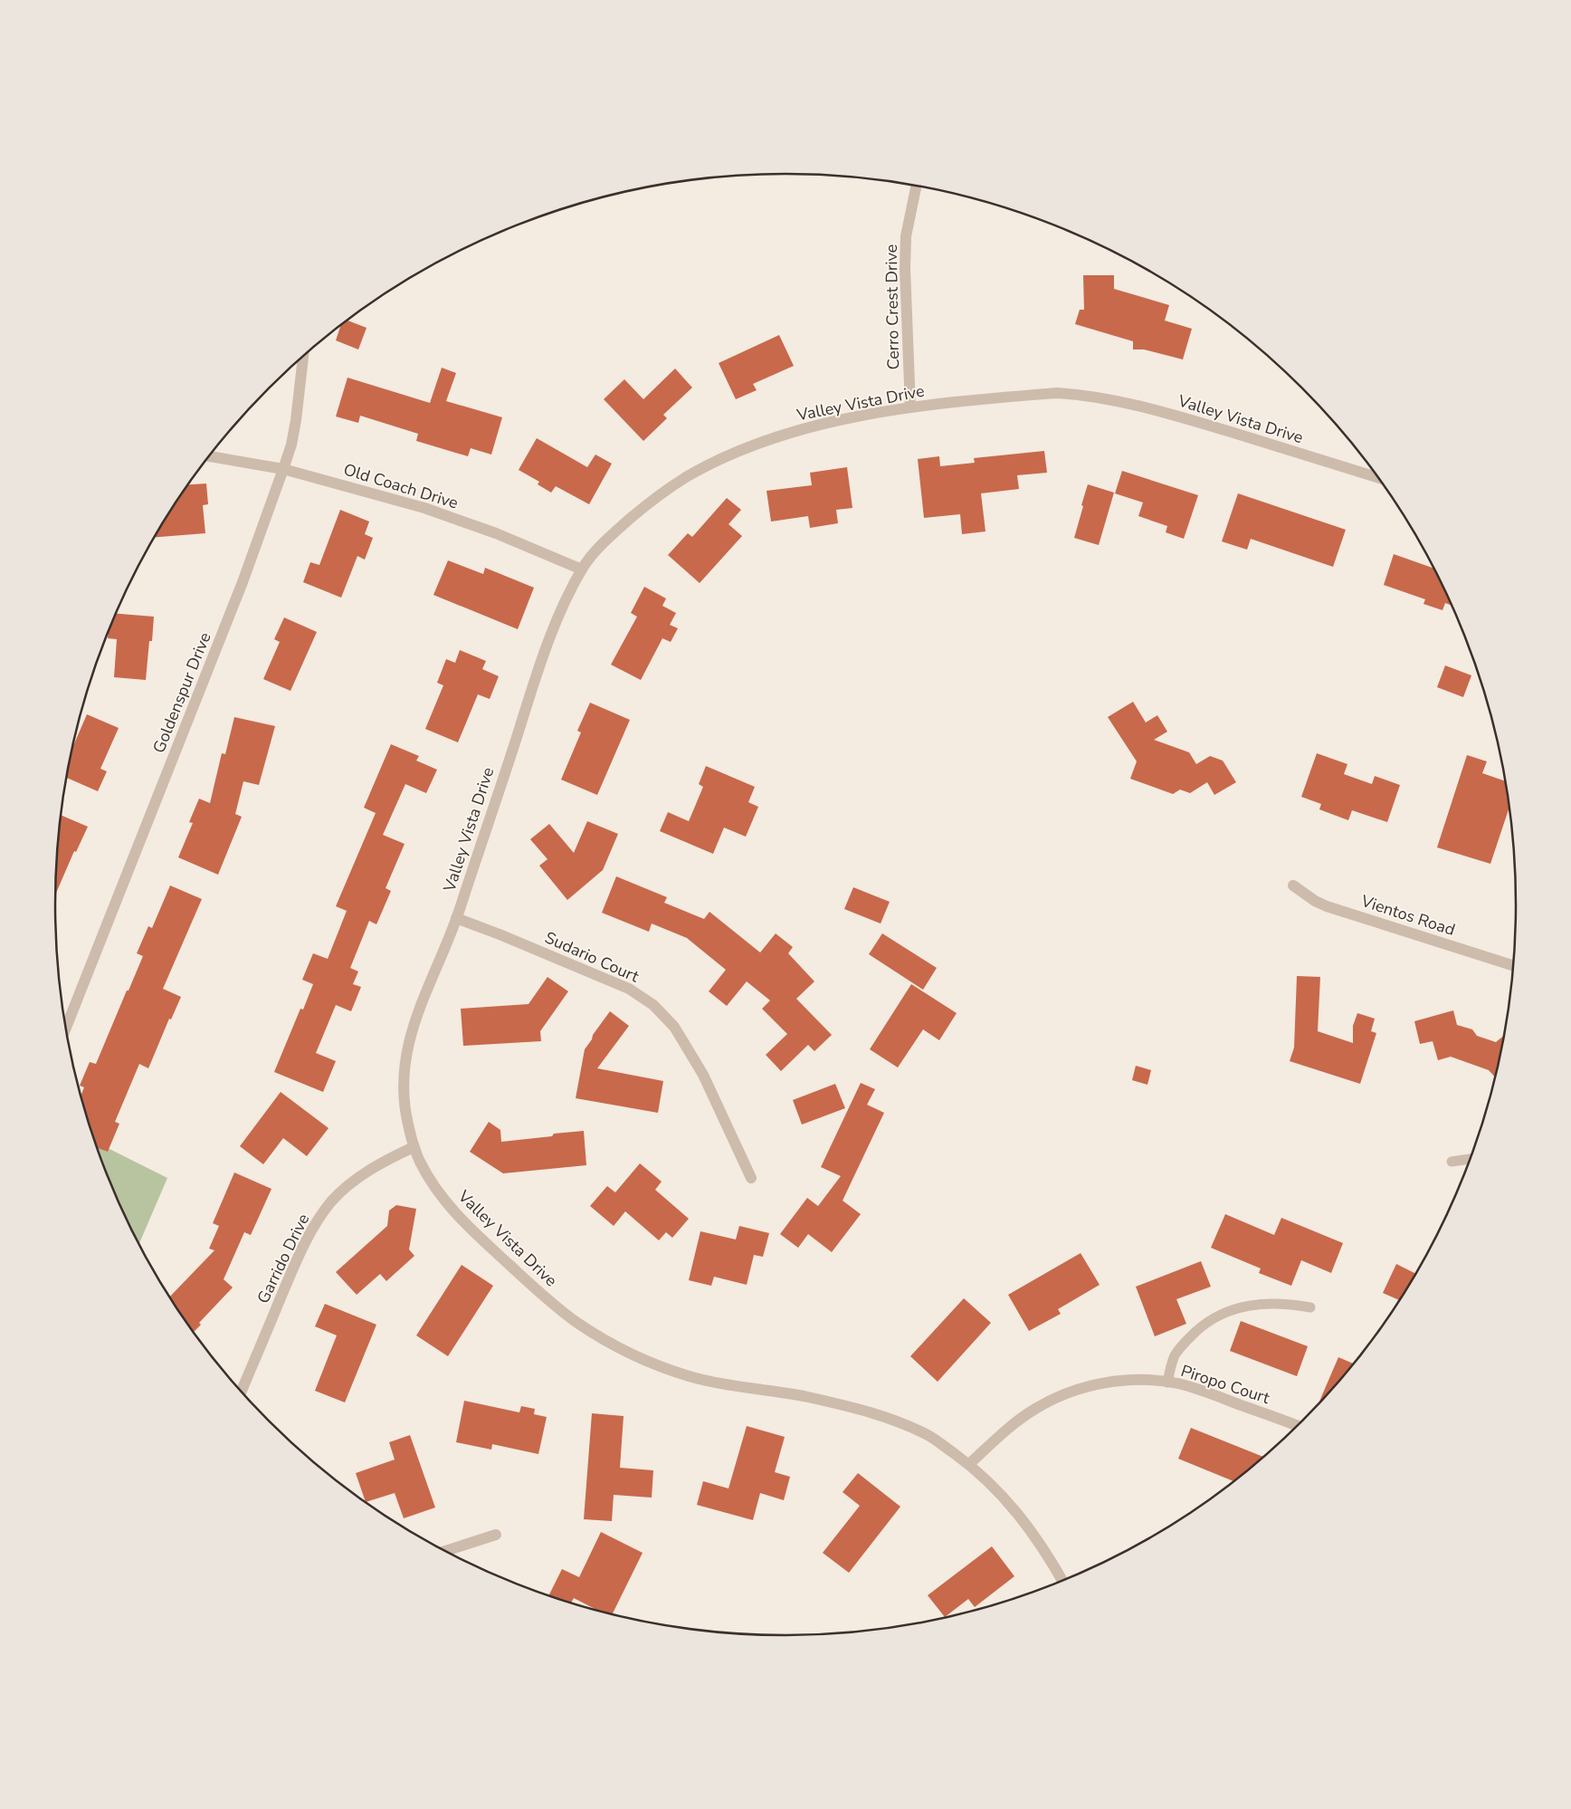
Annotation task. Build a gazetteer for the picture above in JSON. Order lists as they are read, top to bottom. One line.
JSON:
{"streets":{"street":["Cerro Crest Drive","Valley Vista Drive","Old Coach Drive","Goldenspur Drive","Vientos Road","Sudario Court","Garrido Drive","Piropo Court"]},"crossings":[["Cerro Crest Drive","Valley Vista Drive"],["Valley Vista Drive","Old Coach Drive"],["Valley Vista Drive","Sudario Court"],["Valley Vista Drive","Garrido Drive"],["Valley Vista Drive","Piropo Court"],["Old Coach Drive","Goldenspur Drive"]]}
